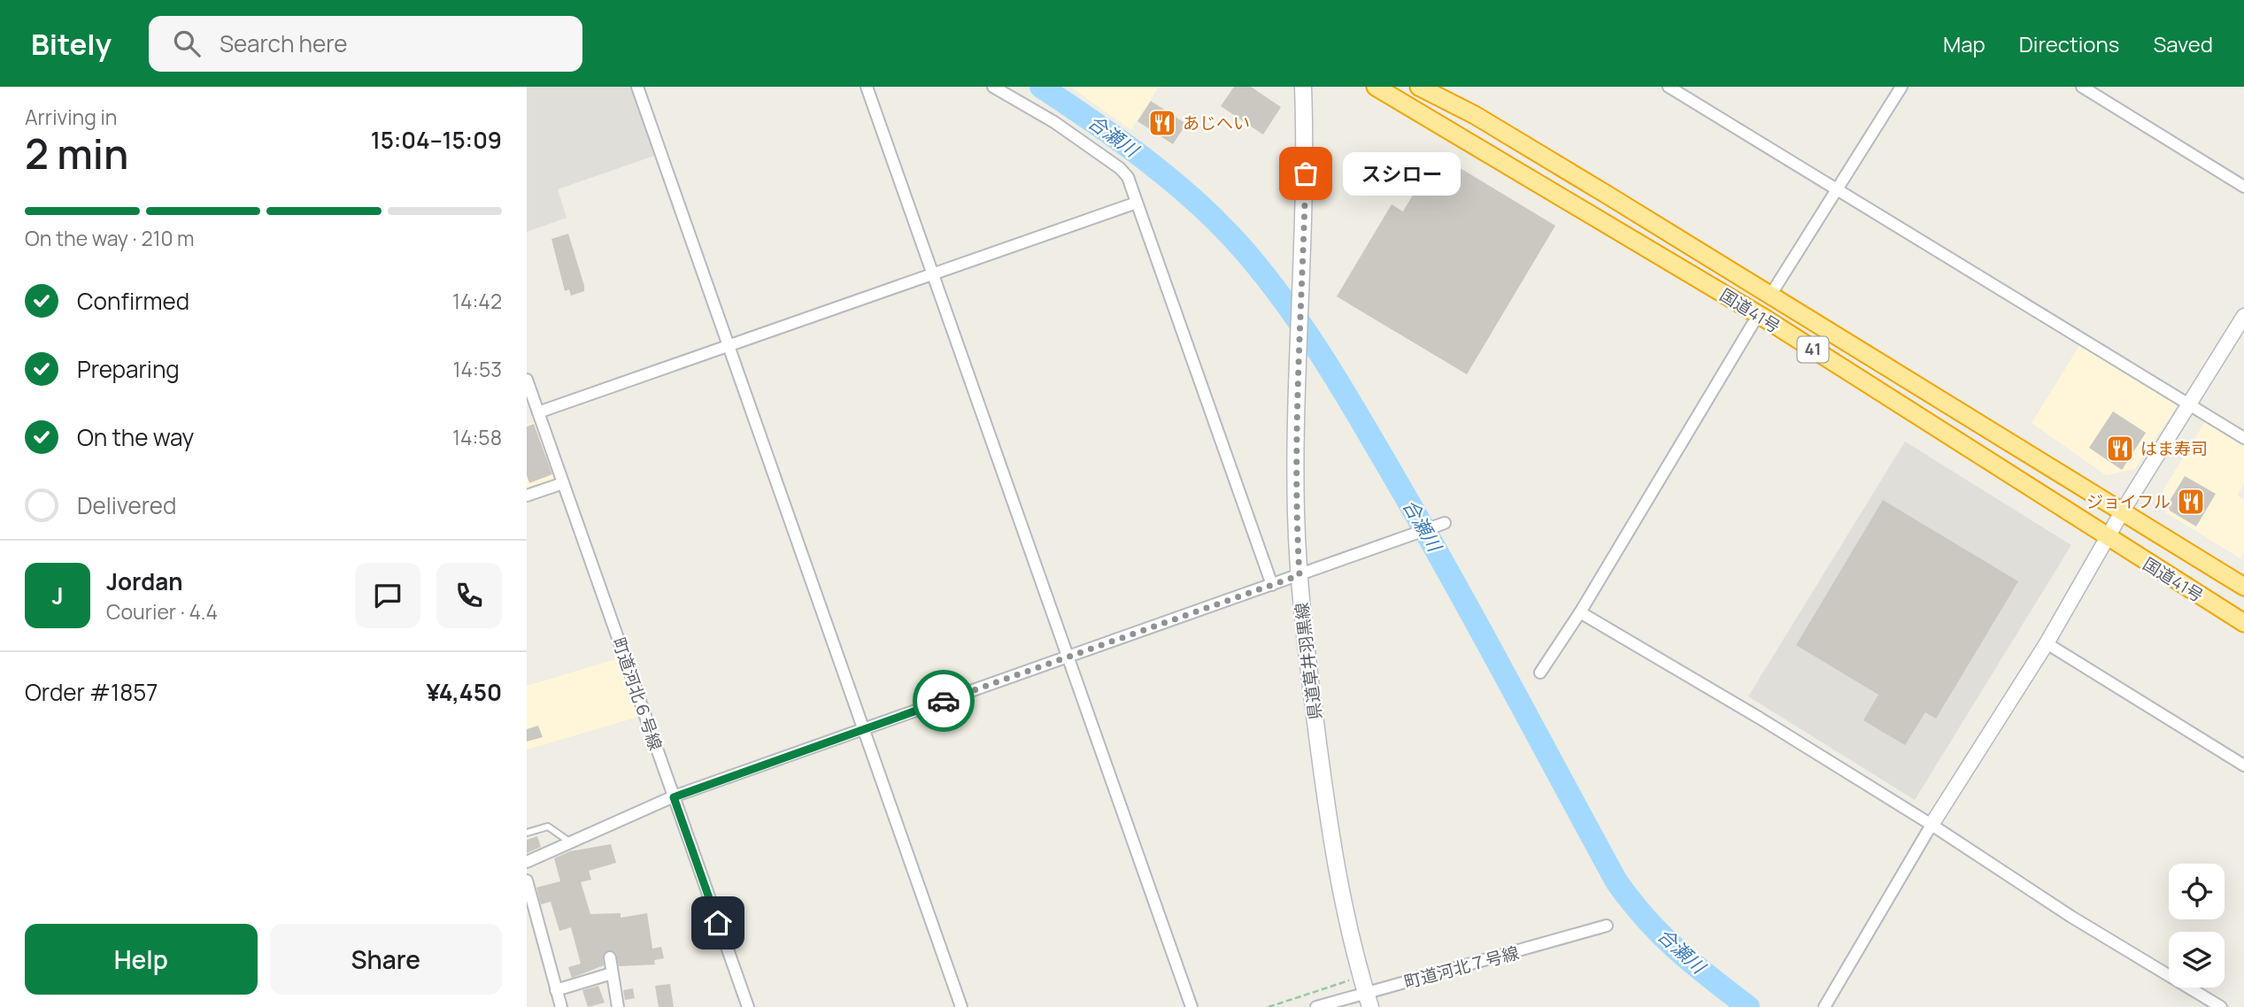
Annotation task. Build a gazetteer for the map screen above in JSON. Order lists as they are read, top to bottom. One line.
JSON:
{"streets":{"highway":["国道41号","41"],"main road":["県道草井羽黒線"],"street":["町道河北６号線","町道河北７号線"]},"crossings":[["県道草井羽黒線","町道河北７号線"]],"water":["合瀬川"],"places":{"restaurant":["あじへい","はま寿司","ジョイフル"],"other":["スシロー"]},"page":{"header":"Bitely","search":"Search here","nav":["Map","Directions","Saved"],"heading":["2 min","Arriving in","15:04–15:09"],"panel":["Jordan","Courier · 4.4","Order #1857","¥4,450"],"bubble":"スシロー","bar":"On the way · 210 m","list":[["Confirmed","14:42"],["Preparing","14:53"],["On the way","14:58"],"Delivered"],"round":"J","buttons":["Help","Share"]}}
